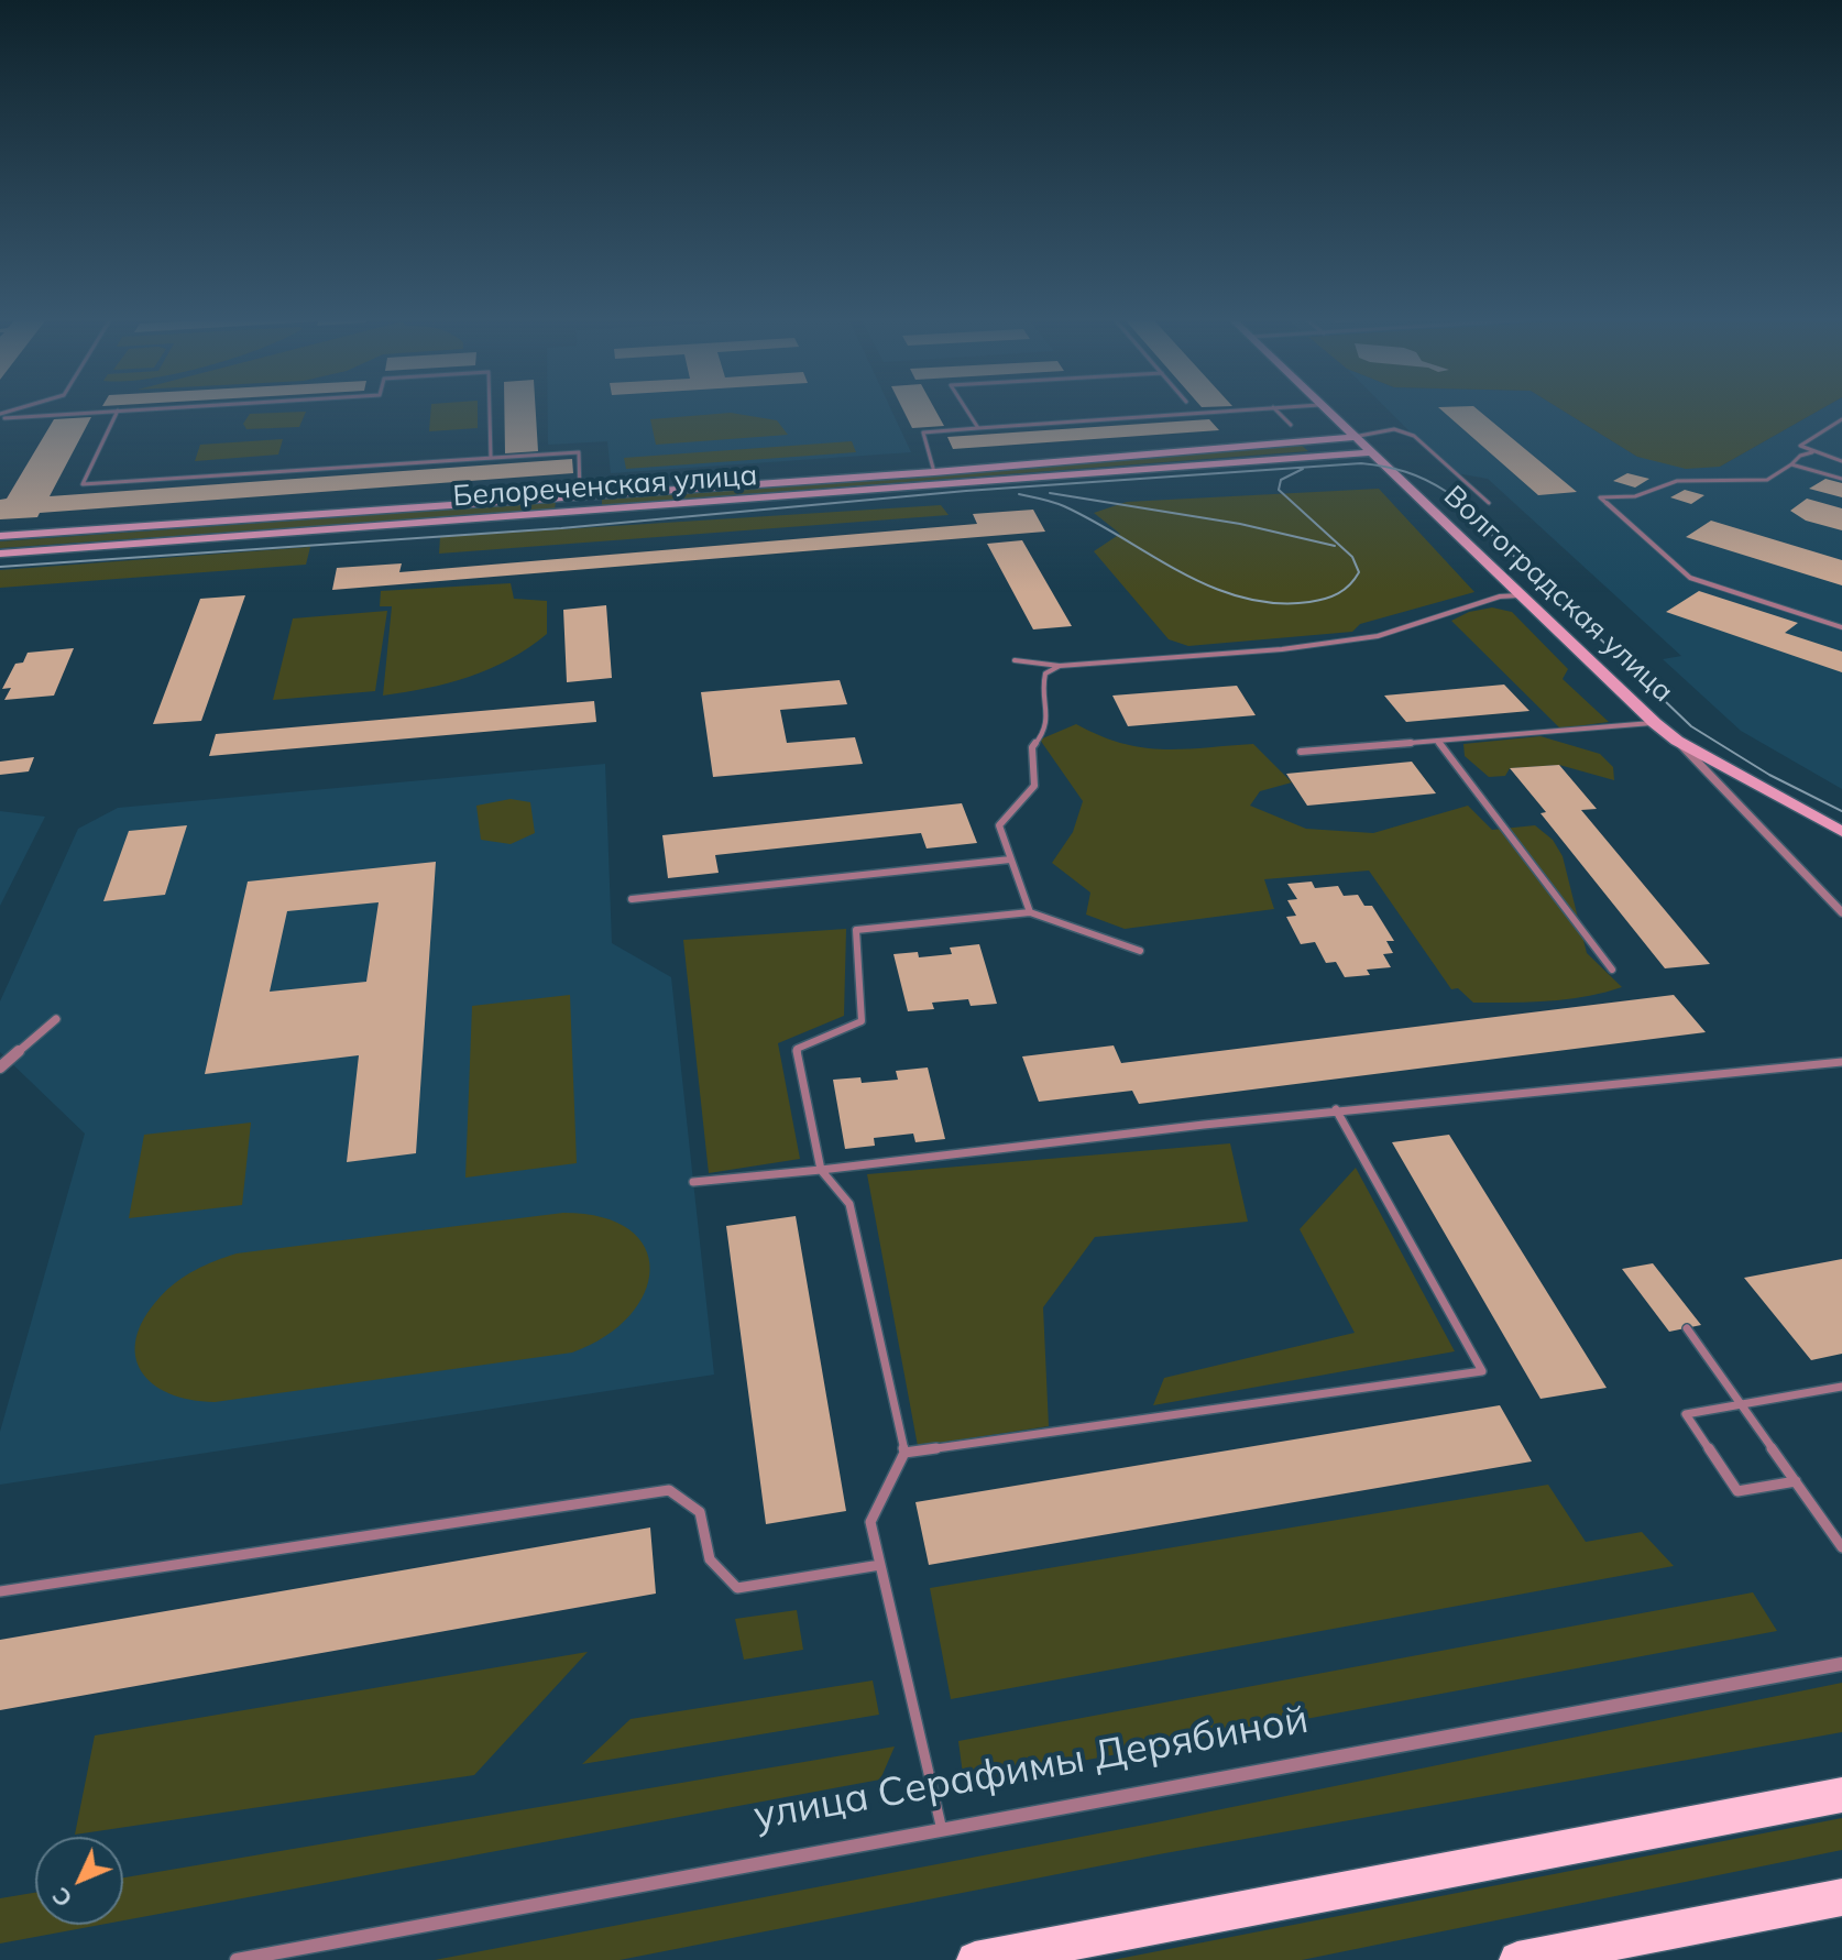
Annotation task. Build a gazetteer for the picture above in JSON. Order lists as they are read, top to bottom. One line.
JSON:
{"streets":{"street":["Белореченская улица","Волгоградская улица","улица Серафимы Дерябиной"]},"crossings":[["Белореченская улица","Волгоградская улица"]],"north":"bottom left"}
